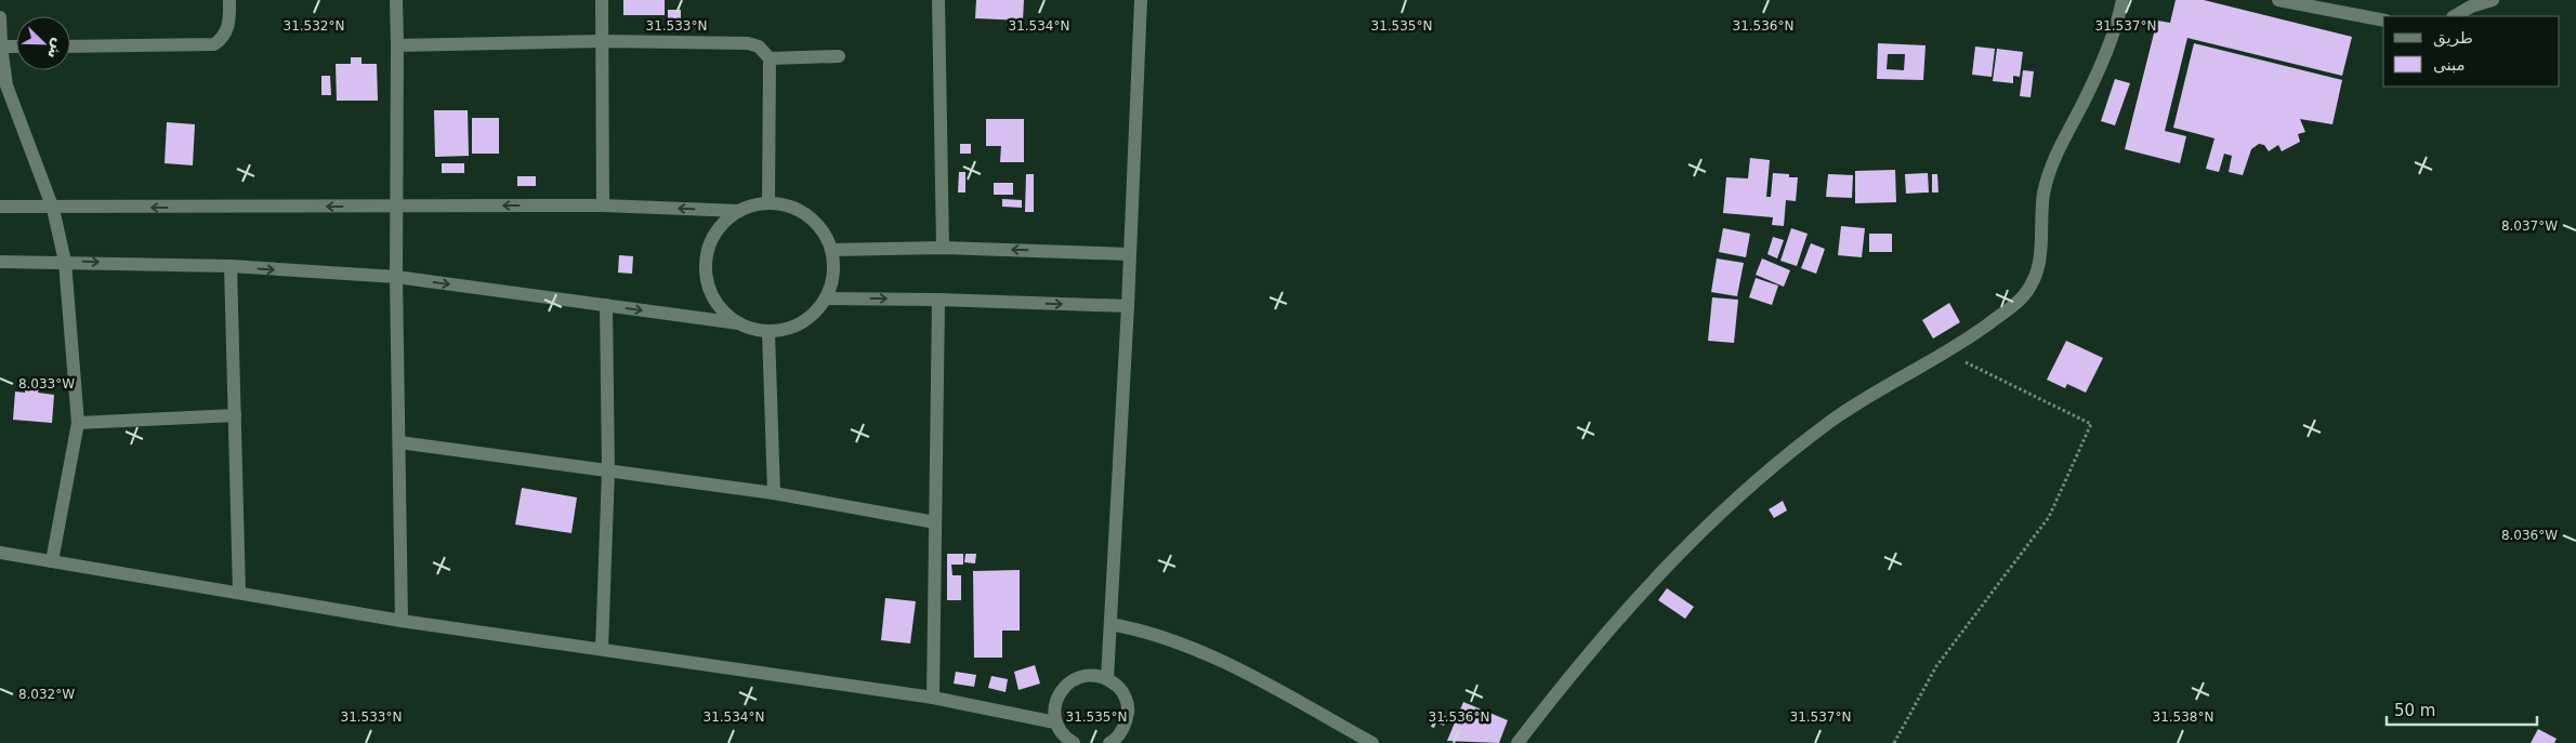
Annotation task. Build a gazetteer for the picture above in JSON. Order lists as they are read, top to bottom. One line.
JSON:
{"legend":["طريق","مبنى"],"scale_bar":"50 m","north":"bottom right","coordinates":["31.532°N","31.533°N","31.534°N","31.535°N","31.536°N","31.537°N","8.037°W","8.033°W","8.036°W","8.032°W","31.538°N"]}
